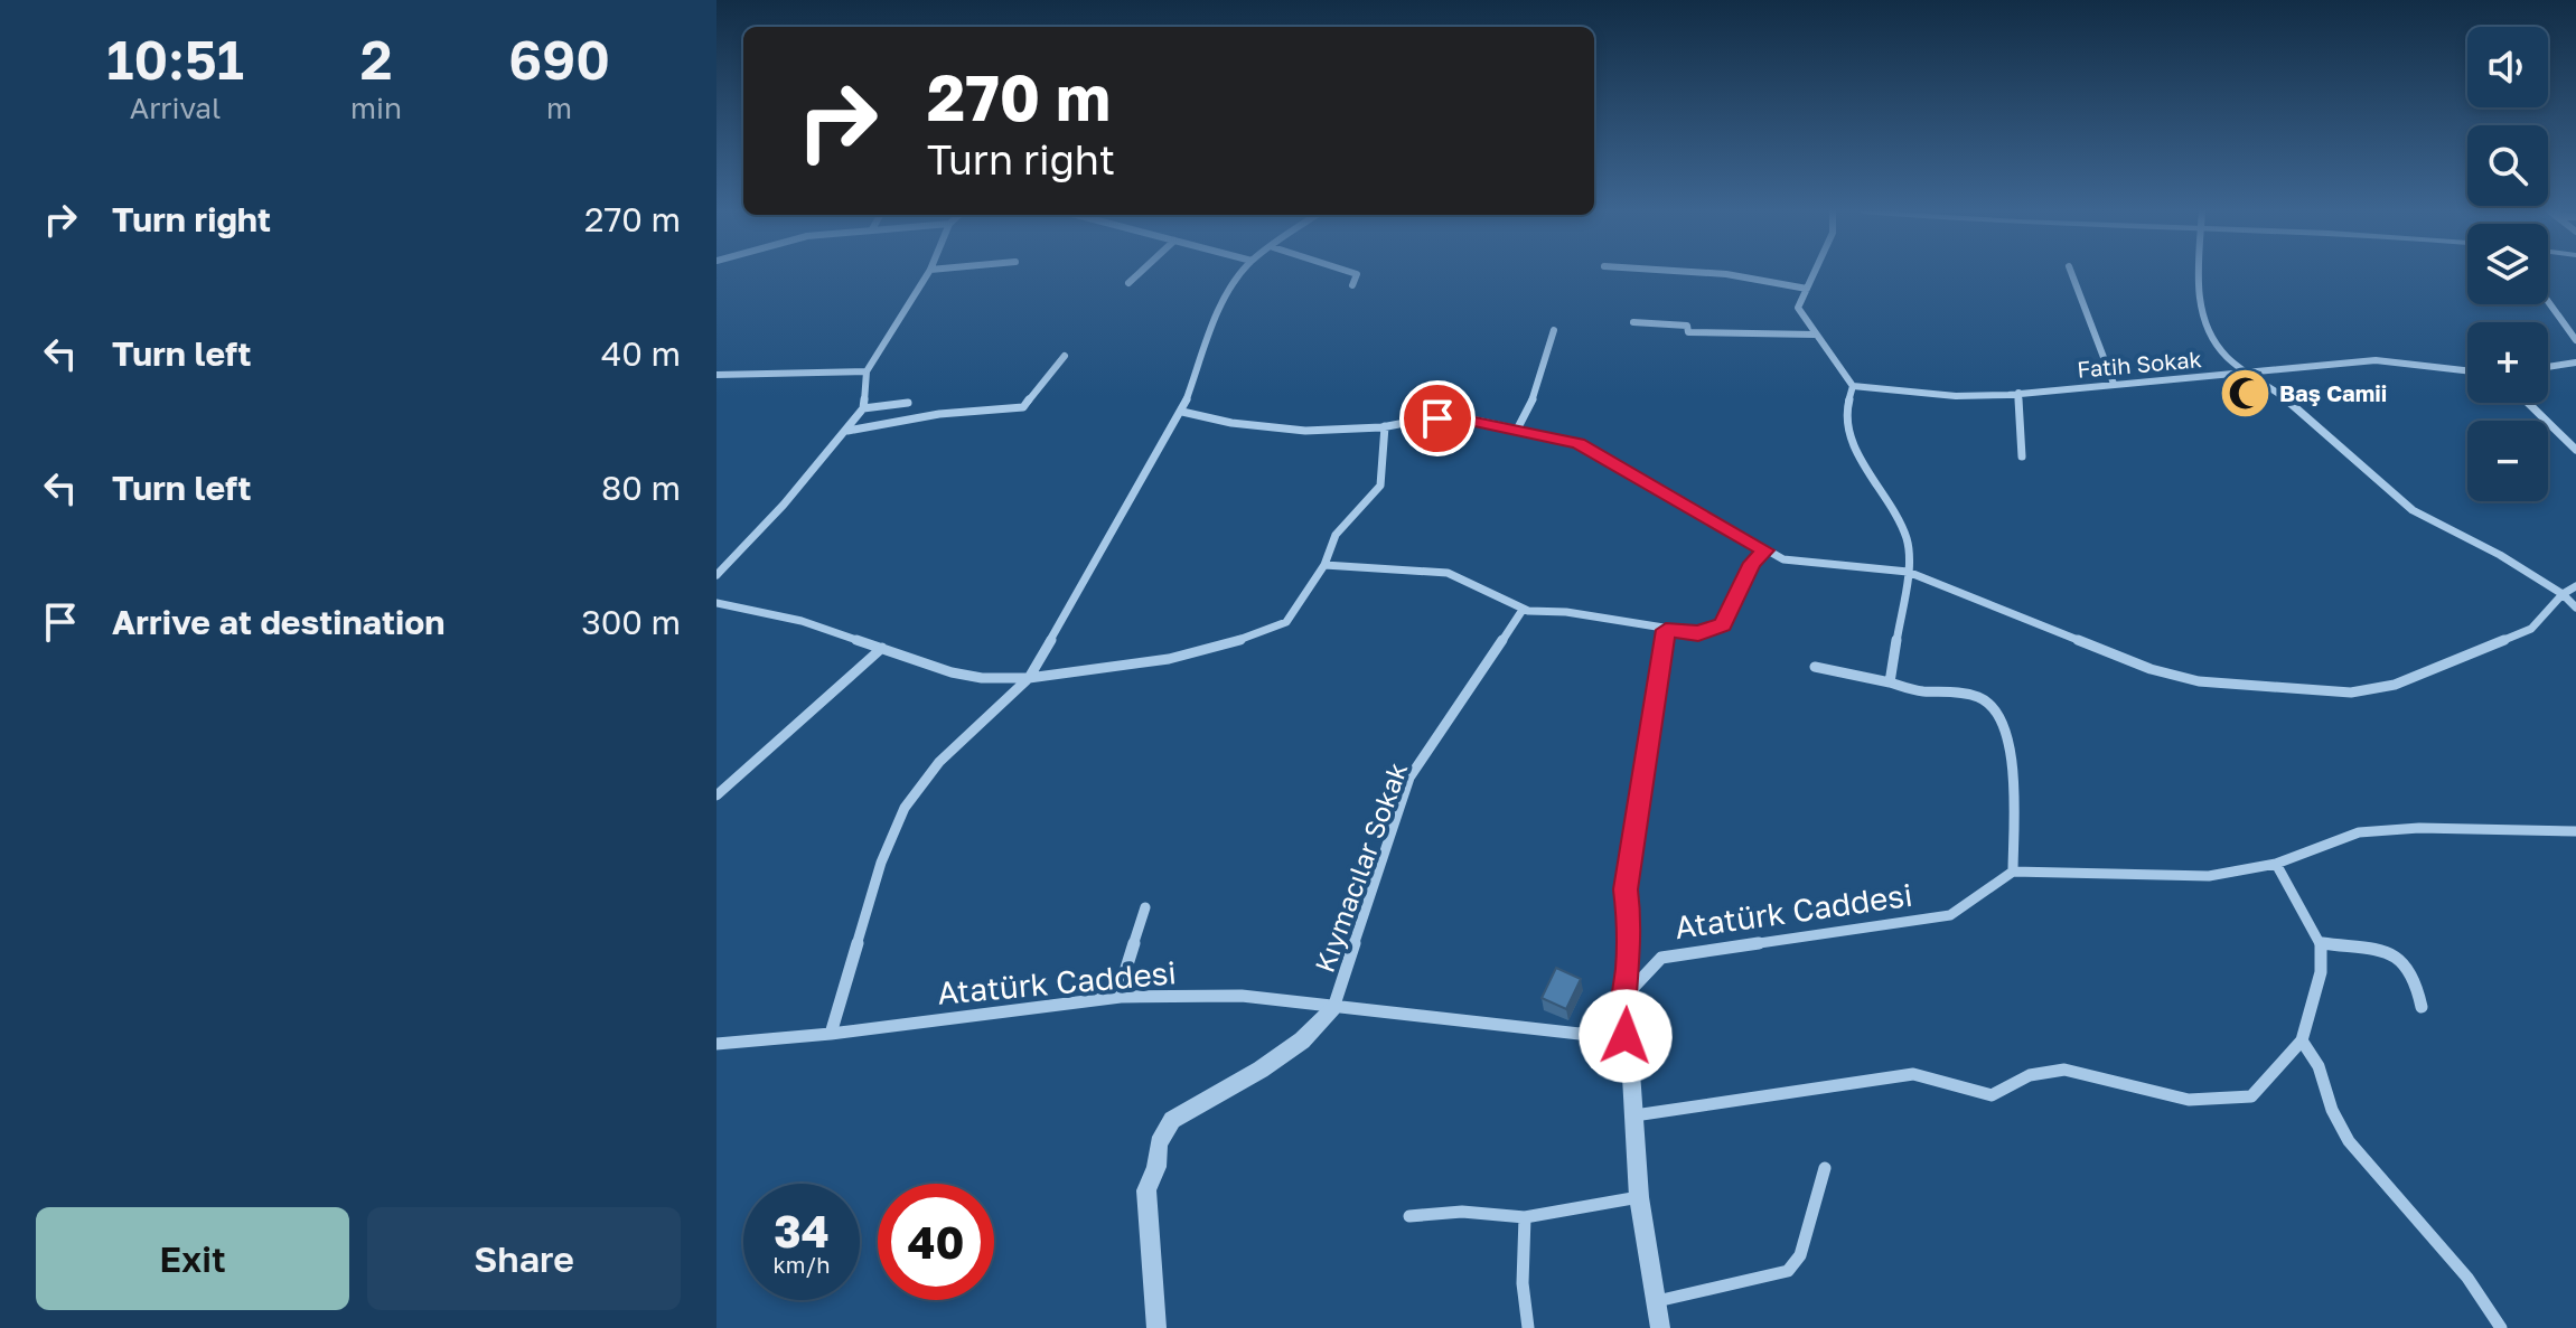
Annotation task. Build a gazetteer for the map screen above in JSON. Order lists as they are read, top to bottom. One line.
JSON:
{"streets":{"street":["Fatih Sokak","Kıymacılar Sokak","Atatürk Caddesi"]},"crossings":[["Kıymacılar Sokak","Atatürk Caddesi"]],"places":{"mosque":["Baş Camii"]},"page":{"eta":["10:51","Arrival","2","min","690","m"],"map_buttons":["+","−"],"turn":["270 m","Turn right"],"list":[{"name":"Turn right","value":"270 m"},{"name":"Turn left","value":"40 m"},{"name":"Turn left","value":"80 m"},{"name":"Arrive at destination","value":"300 m"}],"speed":"34 km/h","limit":"40","buttons":["Exit","Share"]}}
